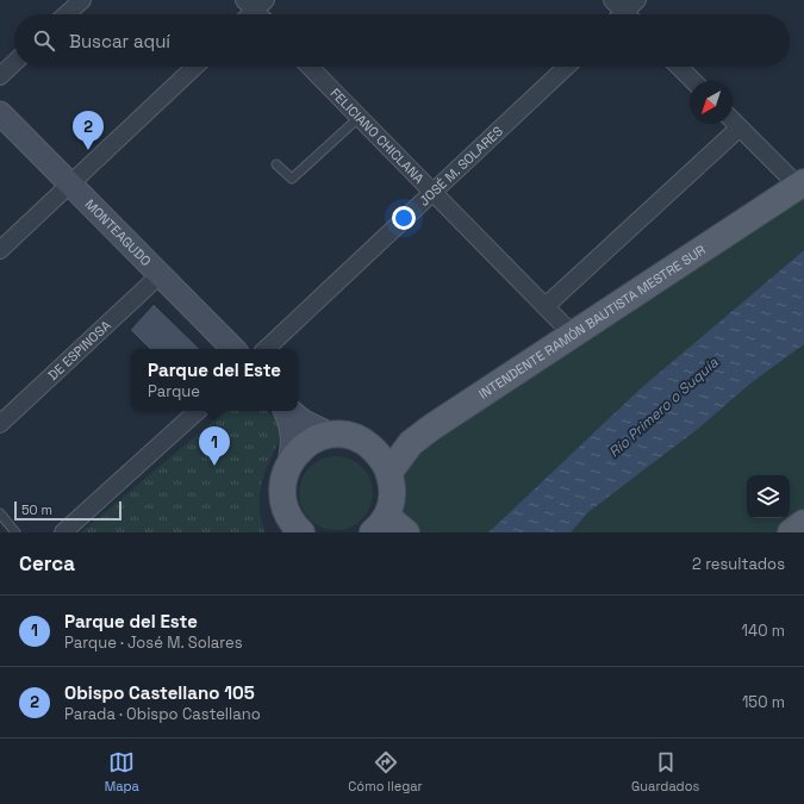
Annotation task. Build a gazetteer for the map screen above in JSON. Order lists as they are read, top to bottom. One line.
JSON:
{"streets":{"main road":["INTENDENTE RAMÓN BAUTISTA MESTRE SUR"],"street":["FELICIANO CHICLANA","JOSÉ M. SOLARES","MONTEAGUDO","DE ESPINOSA"]},"crossings":[["FELICIANO CHICLANA","JOSÉ M. SOLARES"],["FELICIANO CHICLANA","INTENDENTE RAMÓN BAUTISTA MESTRE SUR"],["MONTEAGUDO","DE ESPINOSA"]],"water":["Río Primero o Suquía"],"scale_bar":"50 m","north":"bottom left","page":{"search":"Buscar aquí","pins":["2","1"],"popup":["Parque del Este","Parque"],"scale":"50 m","heading":["Cerca","2 resultados"],"list":[{"mark":"1","name":"Parque del Este","note":"Parque · José M. Solares","value":"140 m"},{"mark":"2","name":"Obispo Castellano 105","note":"Parada · Obispo Castellano","value":"150 m"}],"nav":["Mapa","Cómo llegar","Guardados"]}}
